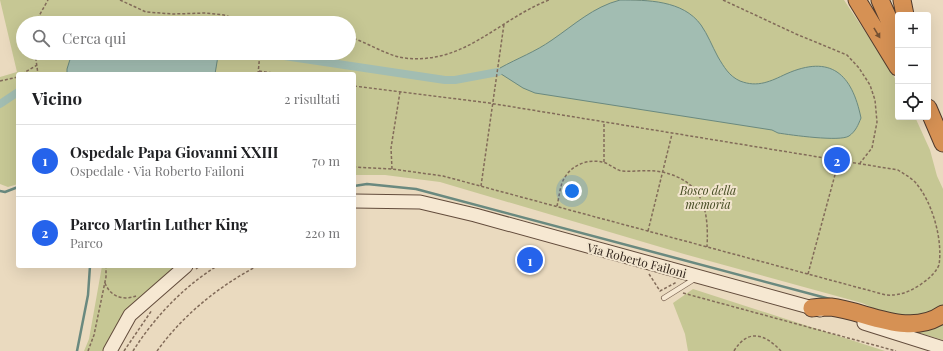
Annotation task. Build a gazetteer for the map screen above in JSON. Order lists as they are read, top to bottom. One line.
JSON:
{"streets":{"street":["Via Roberto Failoni"]},"parks":["Bosco della memoria"],"page":{"map_buttons":["+","−"],"search":"Cerca qui","heading":["Vicino","2 risultati"],"list":[{"mark":"1","name":"Ospedale Papa Giovanni XXIII","note":"Ospedale · Via Roberto Failoni","value":"70 m"},{"mark":"2","name":"Parco Martin Luther King","note":"Parco","value":"220 m"}],"pins":["2","1"]}}
